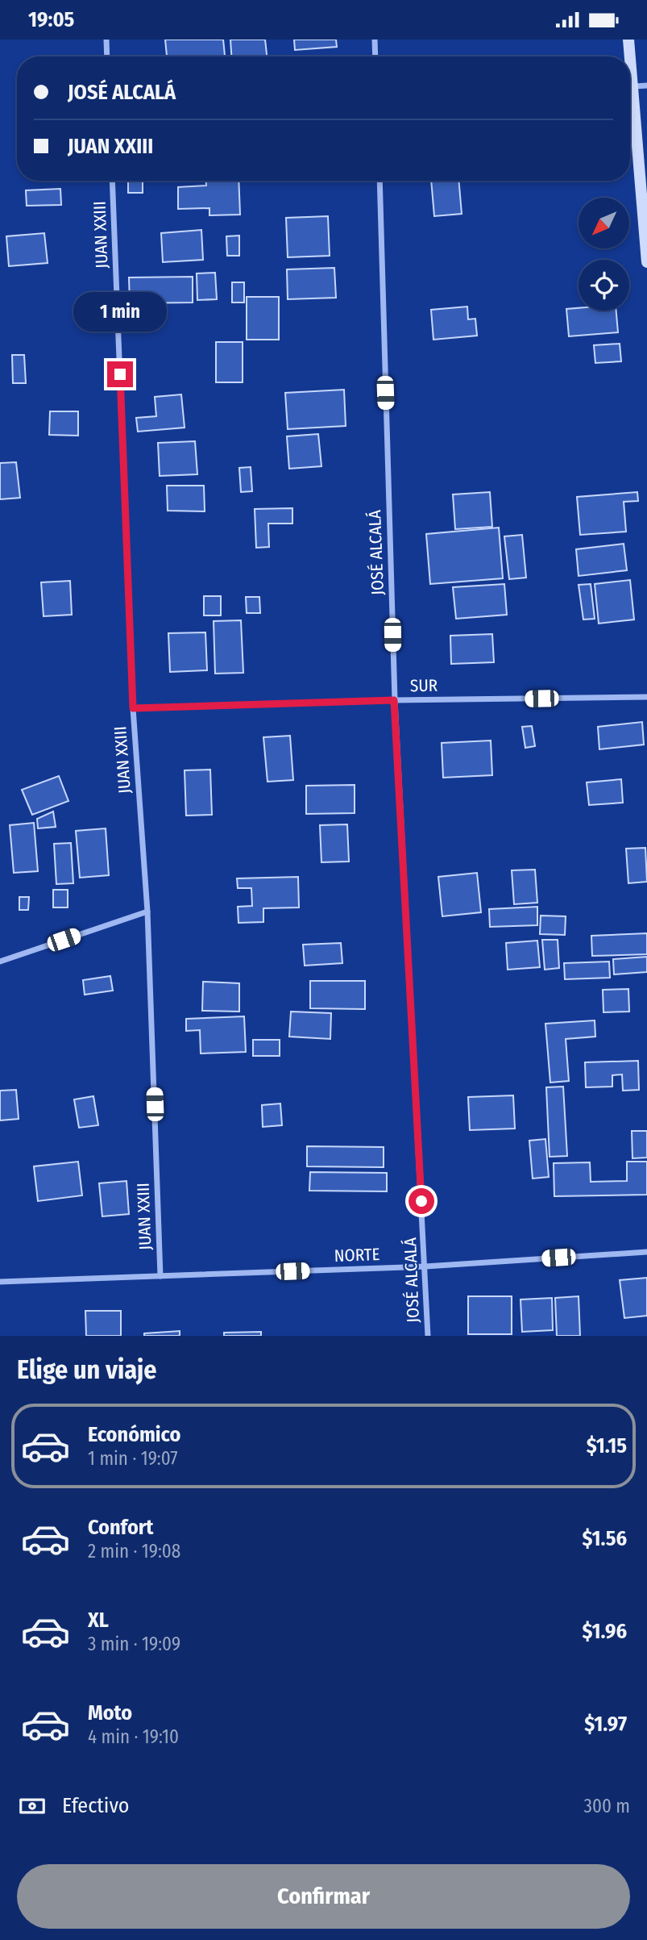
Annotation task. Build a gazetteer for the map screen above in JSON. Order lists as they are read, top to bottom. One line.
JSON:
{"streets":{"street":["JUAN XXIII","JOSÉ ALCALÁ","SUR","NORTE"]},"crossings":[["JUAN XXIII","SUR"],["JUAN XXIII","NORTE"],["JOSÉ ALCALÁ","SUR"],["JOSÉ ALCALÁ","NORTE"]],"north":"bottom left","page":{"status":"19:05","banner":["JOSÉ ALCALÁ","JUAN XXIII"],"bubble":"1 min","heading":"Elige un viaje","list":[{"name":"Económico","note":"1 min · 19:07","value":"$1.15"},{"name":"Confort","note":"2 min · 19:08","value":"$1.56"},{"name":"XL","note":"3 min · 19:09","value":"$1.96"},{"name":"Moto","note":"4 min · 19:10","value":"$1.97"}],"pay":["Efectivo","300 m"],"buttons":"Confirmar"}}
